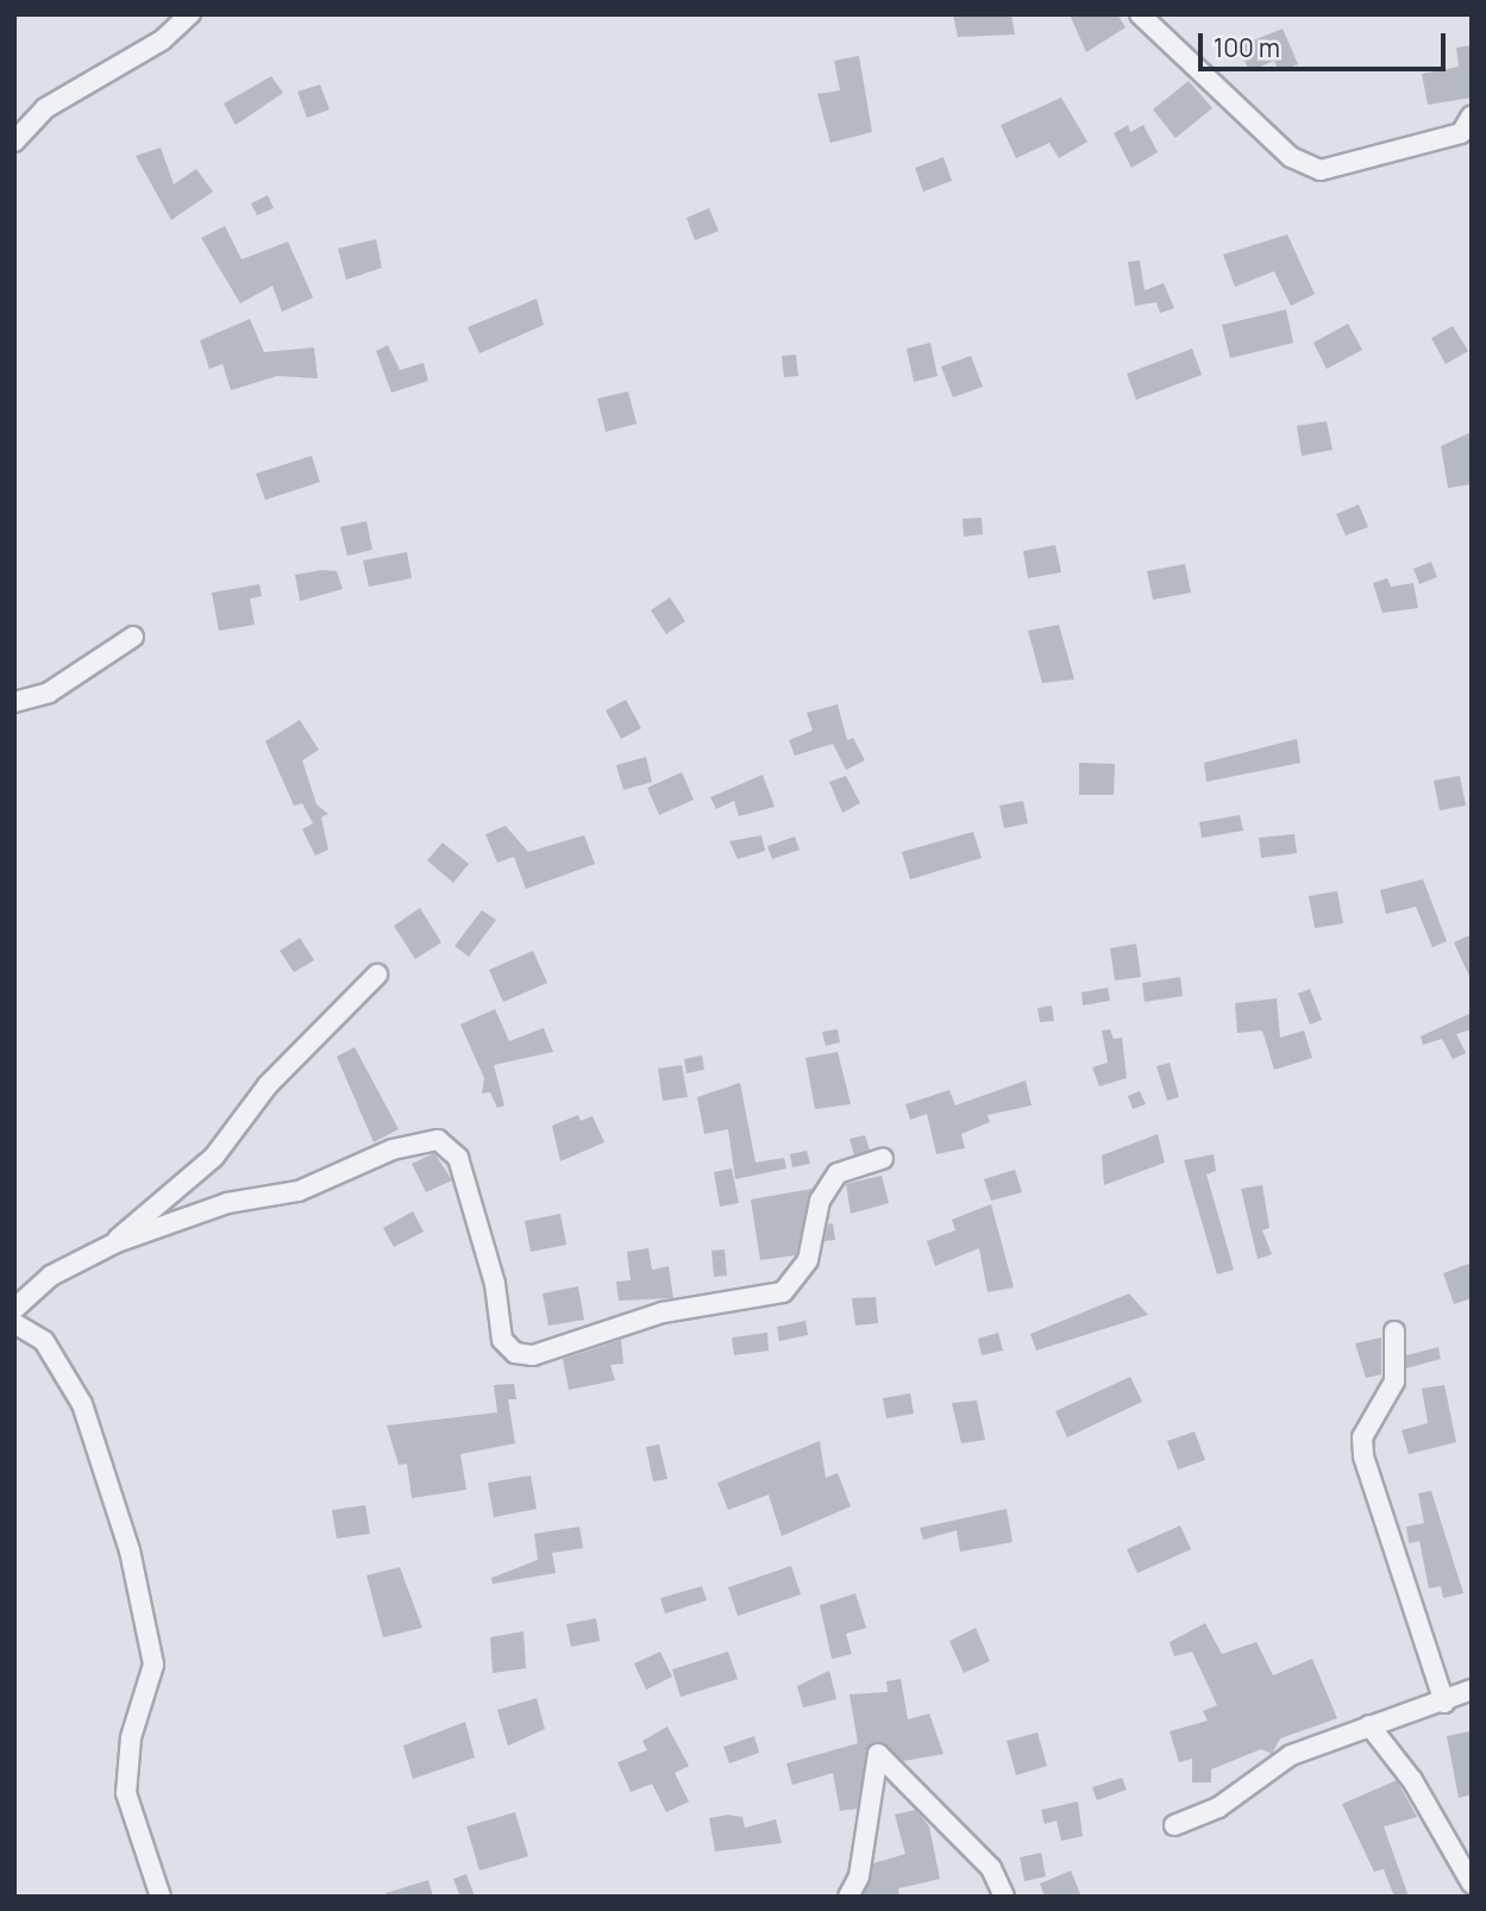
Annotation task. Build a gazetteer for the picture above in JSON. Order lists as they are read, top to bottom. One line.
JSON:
{"scale_bar":"100 m"}
